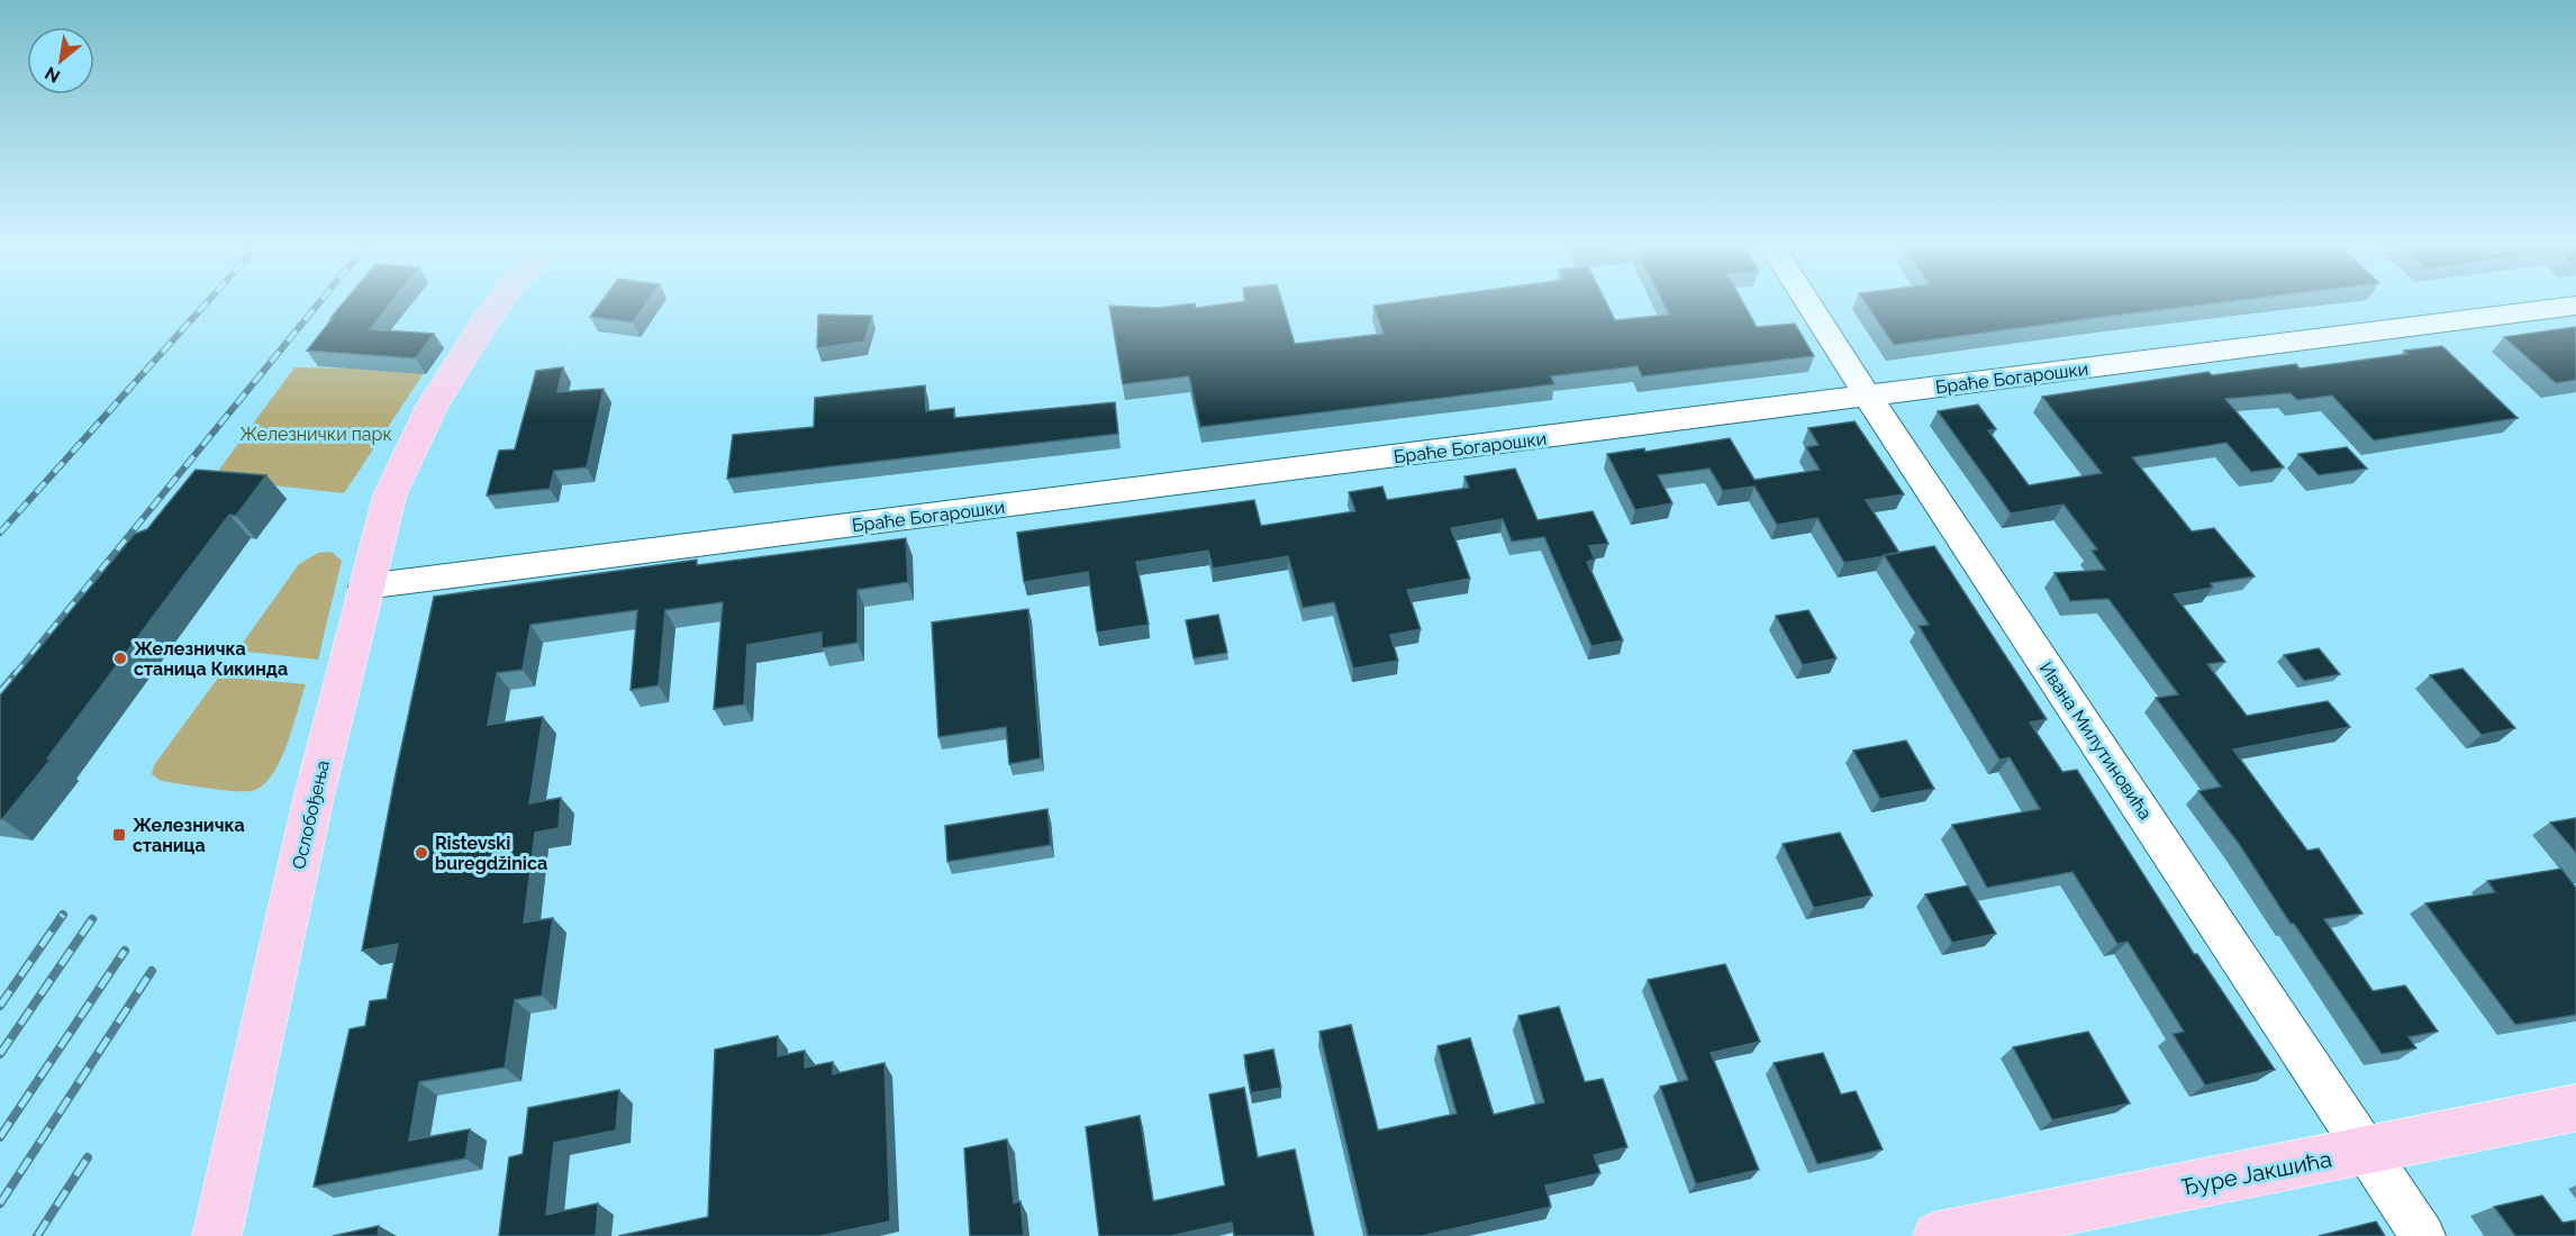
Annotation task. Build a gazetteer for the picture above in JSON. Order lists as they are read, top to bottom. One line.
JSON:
{"streets":{"main road":["Ослобођења","Ђуре Јакшића"],"street":["Браће Богарошки","Ивана Милутиновића"]},"crossings":[["Браће Богарошки","Ивана Милутиновића"],["Браће Богарошки","Ослобођења"],["Ивана Милутиновића","Ђуре Јакшића"]],"parks":["Железнички парк"],"places":{"other":["Железничка станица Кикинда","Ristevski buregdžinica"],"transit":["Железничка станица"]},"north":"bottom left"}
